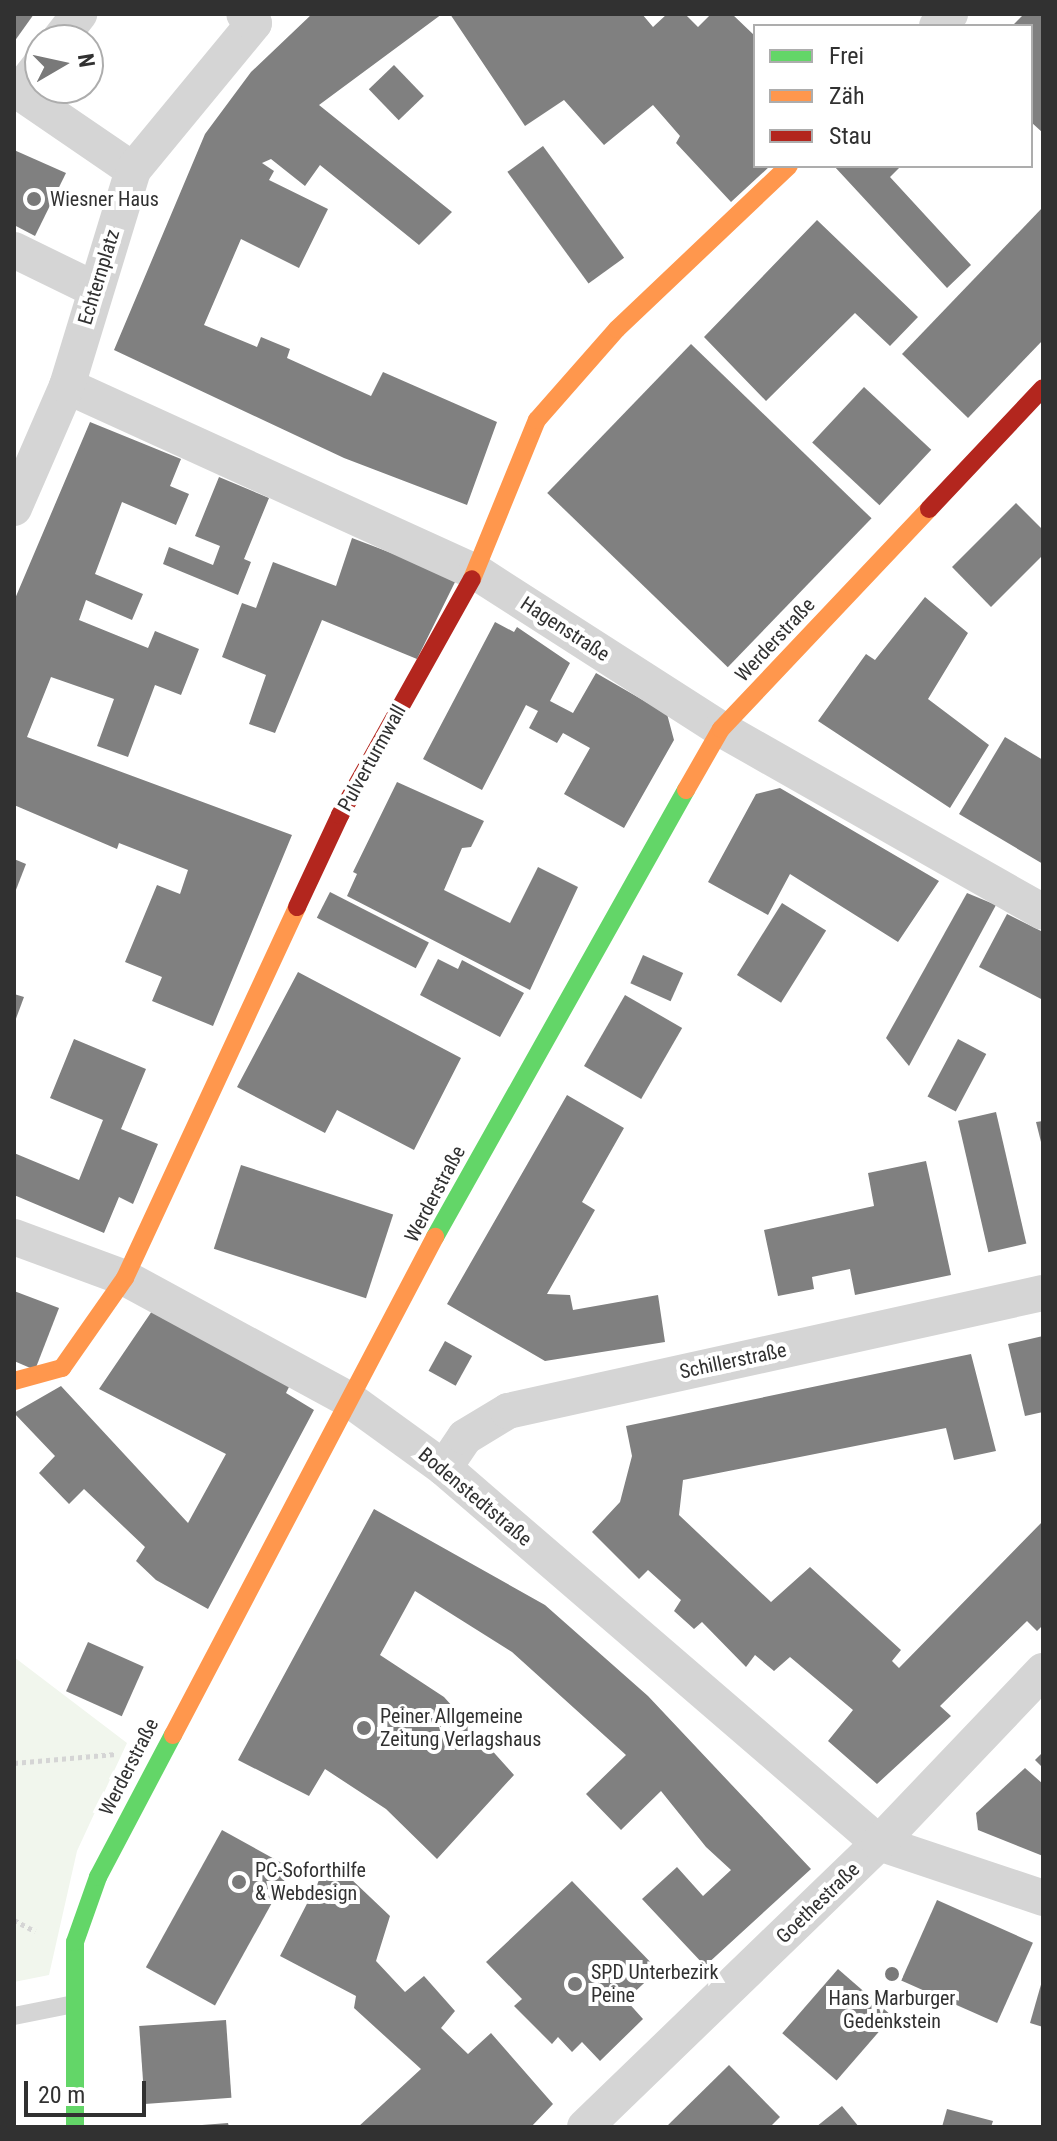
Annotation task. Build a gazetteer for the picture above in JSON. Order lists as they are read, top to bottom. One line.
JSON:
{"streets":{"street":["Echternplatz","Hagenstraße","Werderstraße","Pulverturmwall","Schillerstraße","Bodenstedtstraße","Goethestraße"]},"crossings":[["Echternplatz","Hagenstraße"],["Hagenstraße","Werderstraße"],["Hagenstraße","Pulverturmwall"],["Werderstraße","Bodenstedtstraße"],["Pulverturmwall","Bodenstedtstraße"],["Schillerstraße","Bodenstedtstraße"],["Bodenstedtstraße","Goethestraße"]],"places":["Wiesner Haus","Peiner Allgemeine Zeitung Verlagshaus","PC-Soforthilfe & Webdesign","Hans Marburger Gedenkstein","SPD Unterbezirk Peine"],"legend":["Frei","Zäh","Stau"],"scale_bar":"20 m","north":"right"}
